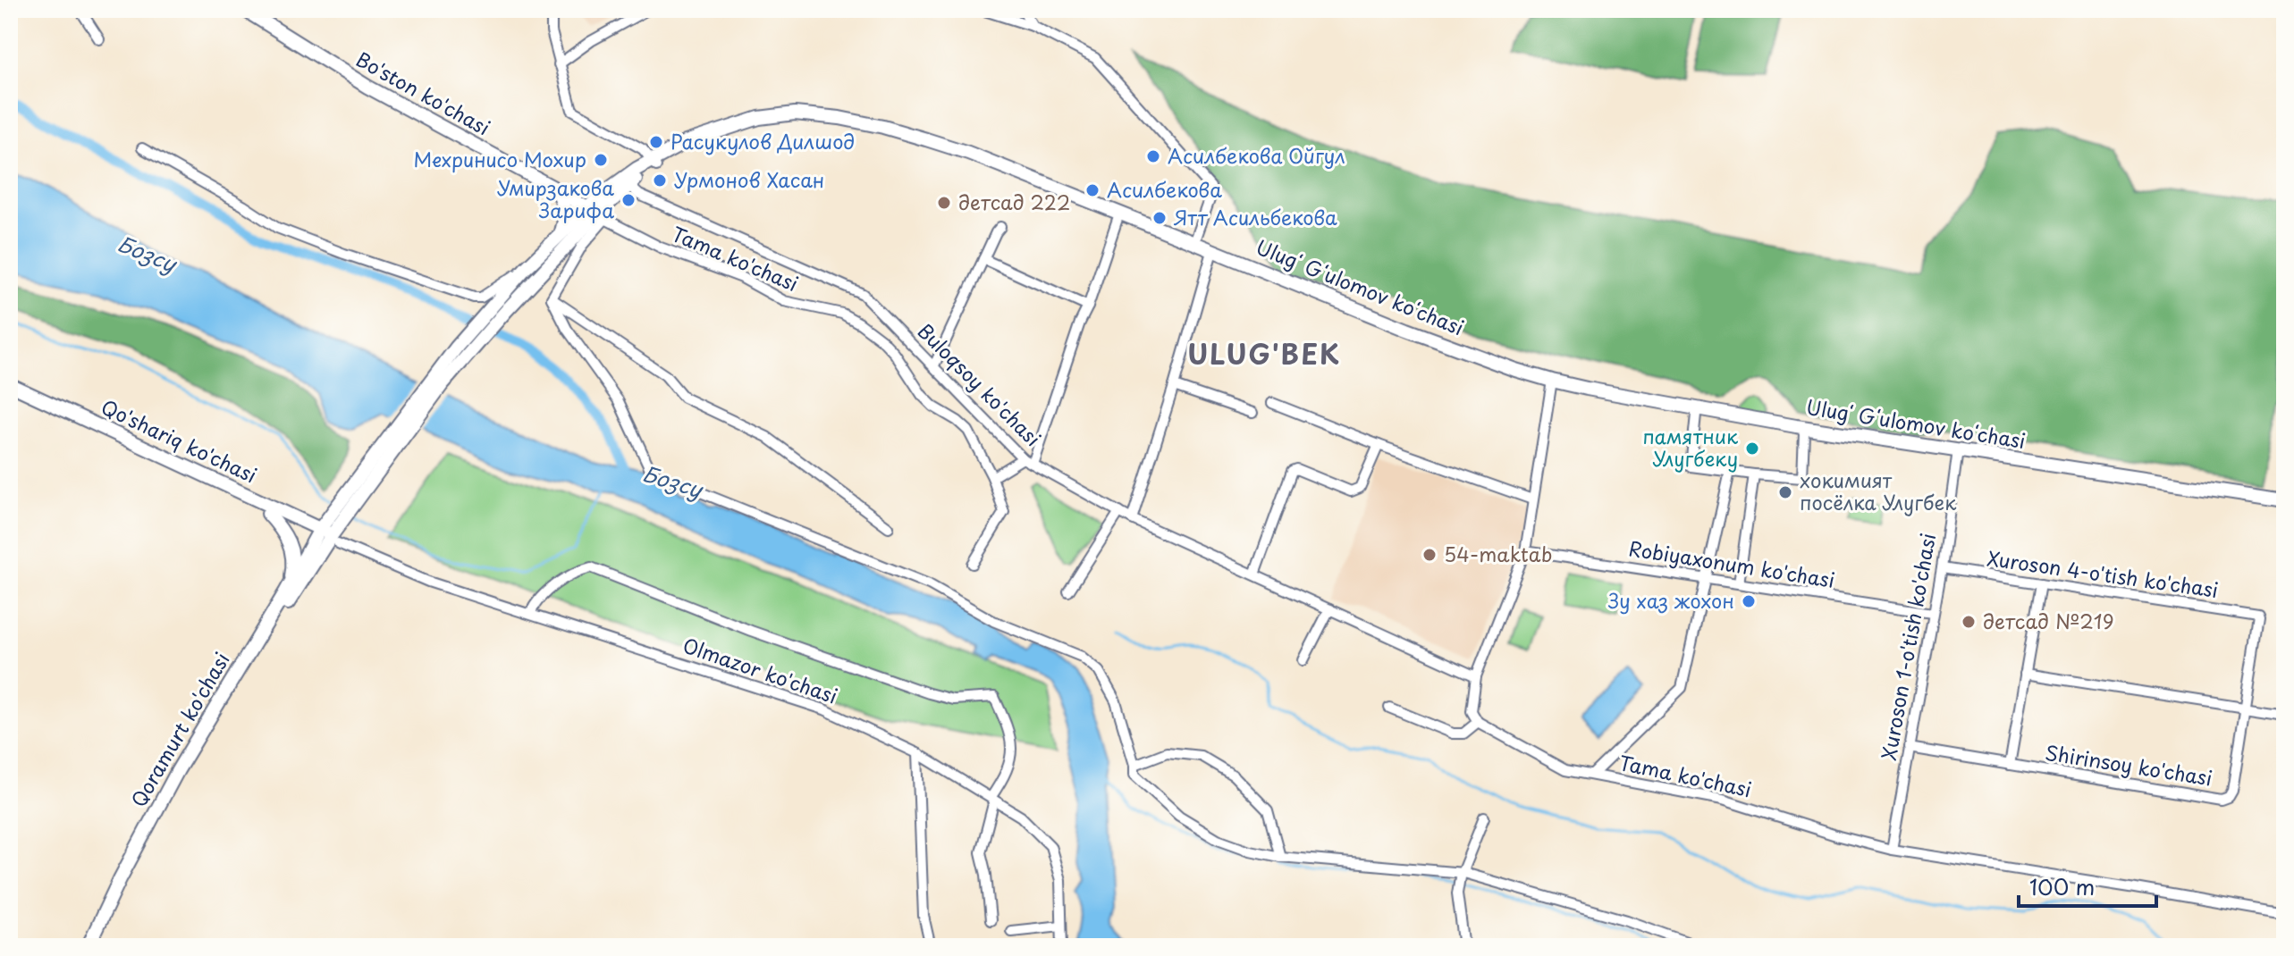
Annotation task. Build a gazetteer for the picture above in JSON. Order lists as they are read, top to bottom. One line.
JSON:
{"streets":{"main road":["Bo'ston ko'chasi","Ulugʻ Gʻulomov koʻchasi","Qo'shariq ko'chasi","Qoramurt ko'chasi"],"street":["Tama ko'chasi","Buloqsoy ko'chasi","Robiyaxonum ko'chasi","Xuroson 4-o'tish ko'chasi","Хuroson 1-o'tish ko'chasi","Olmazor ko'chasi","Shirinsoy ko'chasi"]},"crossings":[["Bo'ston ko'chasi","Tama ko'chasi"],["Bo'ston ko'chasi","Ulugʻ Gʻulomov koʻchasi"],["Tama ko'chasi","Ulugʻ Gʻulomov koʻchasi"],["Tama ko'chasi","Хuroson 1-o'tish ko'chasi"],["Ulugʻ Gʻulomov koʻchasi","Buloqsoy ko'chasi"],["Ulugʻ Gʻulomov koʻchasi","Хuroson 1-o'tish ko'chasi"],["Qo'shariq ko'chasi","Olmazor ko'chasi"],["Qo'shariq ko'chasi","Qoramurt ko'chasi"],["Robiyaxonum ko'chasi","Хuroson 1-o'tish ko'chasi"],["Xuroson 4-o'tish ko'chasi","Хuroson 1-o'tish ko'chasi"],["Xuroson 4-o'tish ko'chasi","Shirinsoy ko'chasi"],["Хuroson 1-o'tish ko'chasi","Shirinsoy ko'chasi"],["Olmazor ko'chasi","Qoramurt ko'chasi"]],"districts":["ULUG'BEK"],"water":["Бозсу"],"places":["Расукулов Дилшод","Асилбекова Ойгул","Мехринисо Мохир","Урмонов Хасан","Асилбекова","Умирзакова Зарифа","детсад 222","Ятт Асильбекова","памятник Улугбеку","хокимият посёлка Улугбек","54-maktab","Зу хаз жохон","детсад №219"],"scale_bar":"100 m"}
